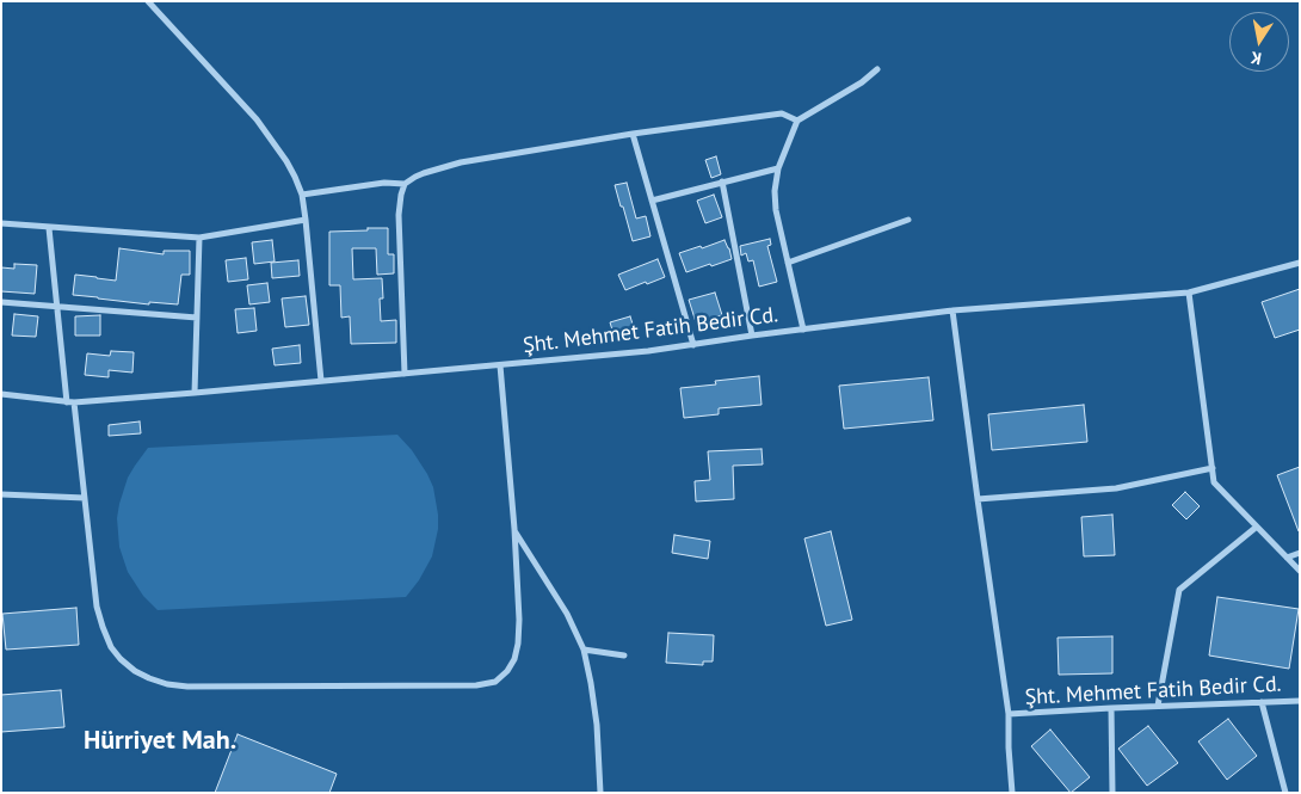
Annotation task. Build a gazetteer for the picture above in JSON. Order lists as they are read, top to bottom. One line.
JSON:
{"streets":{"street":["Şht. Mehmet Fatih Bedir Cd."]},"districts":["Hürriyet Mah."],"north":"bottom"}
